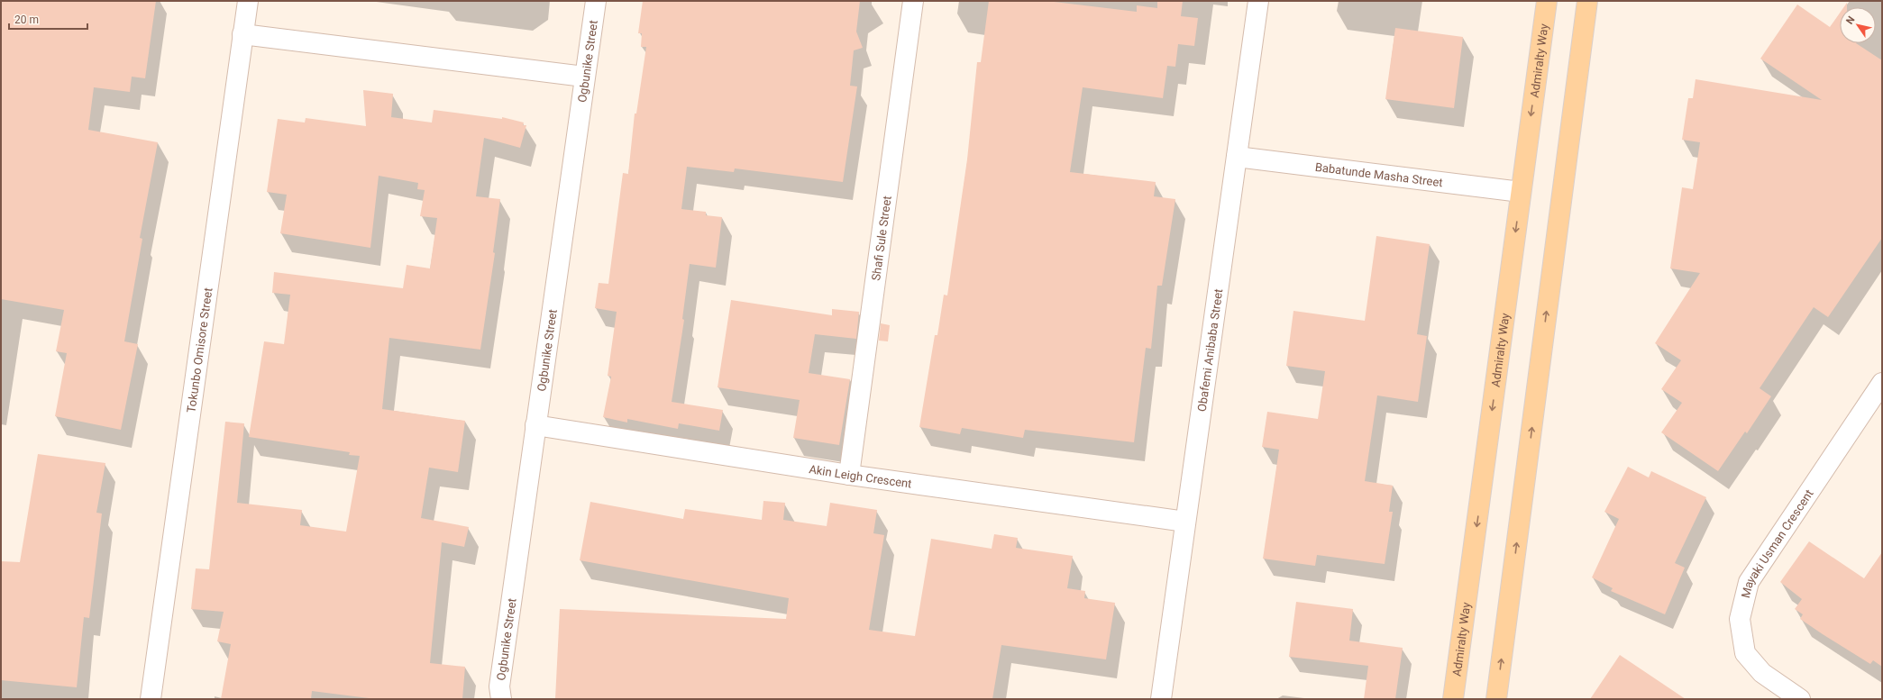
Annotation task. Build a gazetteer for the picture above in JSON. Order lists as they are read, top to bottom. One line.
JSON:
{"streets":{"main road":["Admiralty Way"],"street":["Ogbunike Street","Babatunde Masha Street","Shafi Sule Street","Tokunbo Omisore Street","Obafemi Anibaba Street","Akin Leigh Crescent","Mayaki Usman Crescent"]},"crossings":[["Admiralty Way","Babatunde Masha Street"],["Ogbunike Street","Akin Leigh Crescent"],["Babatunde Masha Street","Obafemi Anibaba Street"],["Shafi Sule Street","Akin Leigh Crescent"],["Obafemi Anibaba Street","Akin Leigh Crescent"]],"scale_bar":"20 m","north":"top left"}
